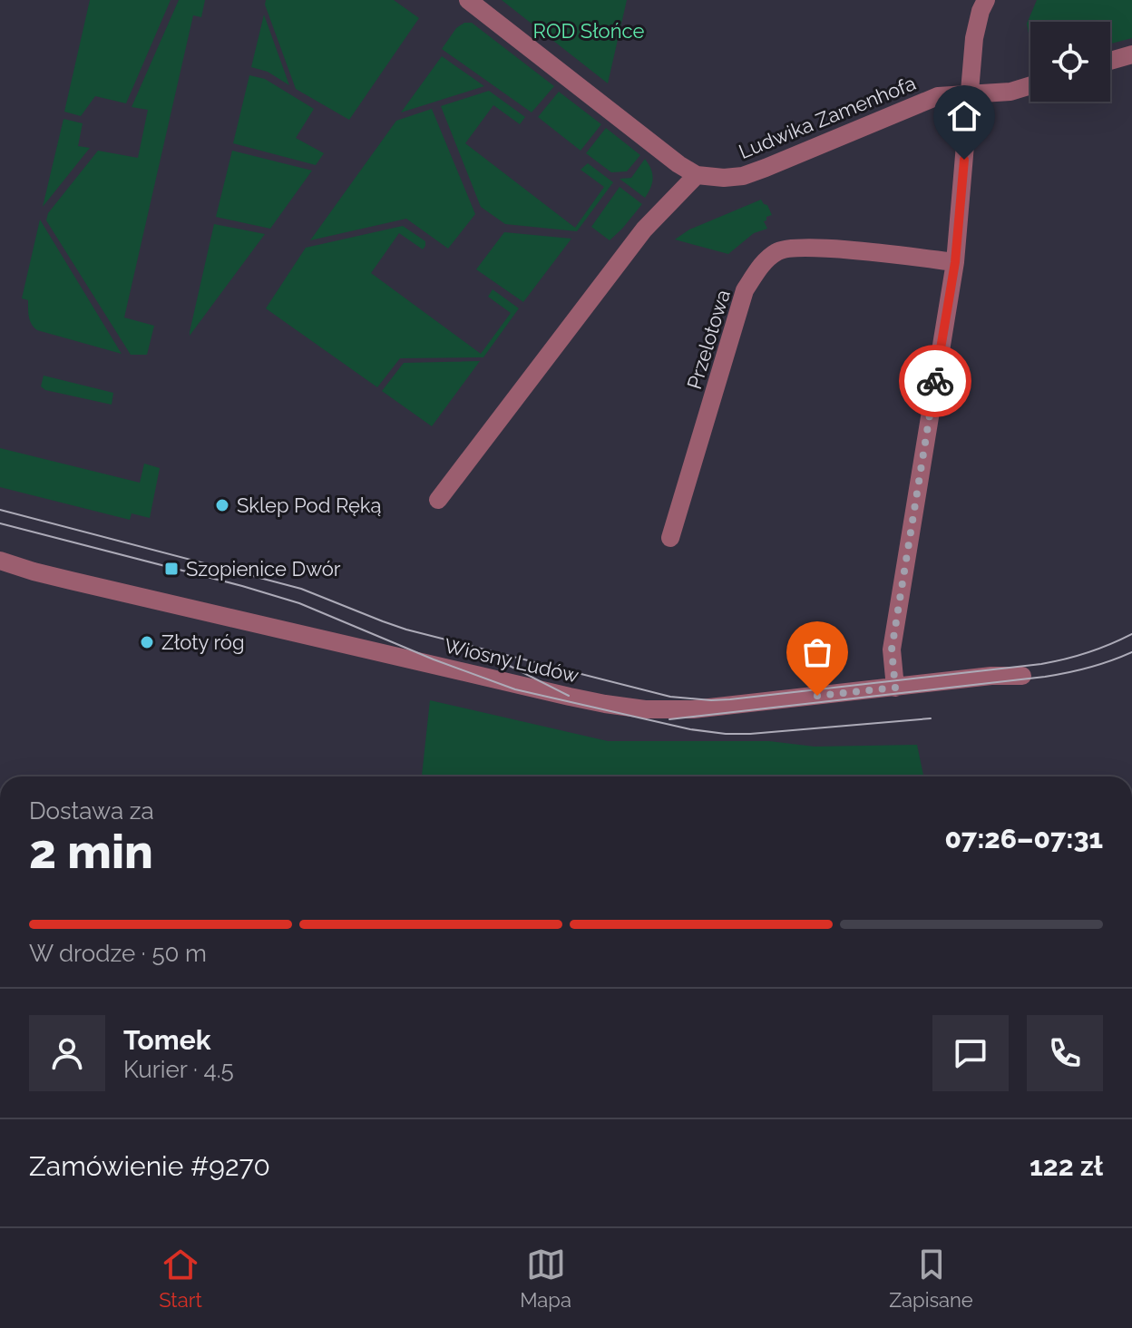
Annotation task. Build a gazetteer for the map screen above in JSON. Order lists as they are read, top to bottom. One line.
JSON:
{"streets":{"street":["Ludwika Zamenhofa","Przelotowa","Wiosny Ludów"]},"parks":["ROD Słońce"],"places":{"other":["Sklep Pod Ręką","Złoty róg"],"transit":["Szopienice Dwór"]},"page":{"heading":["2 min","Dostawa za","07:26–07:31"],"panel":["Tomek","Kurier · 4.5","Zamówienie #9270","122 zł"],"bar":"W drodze · 50 m","tabs":["Start","Mapa","Zapisane"]}}
